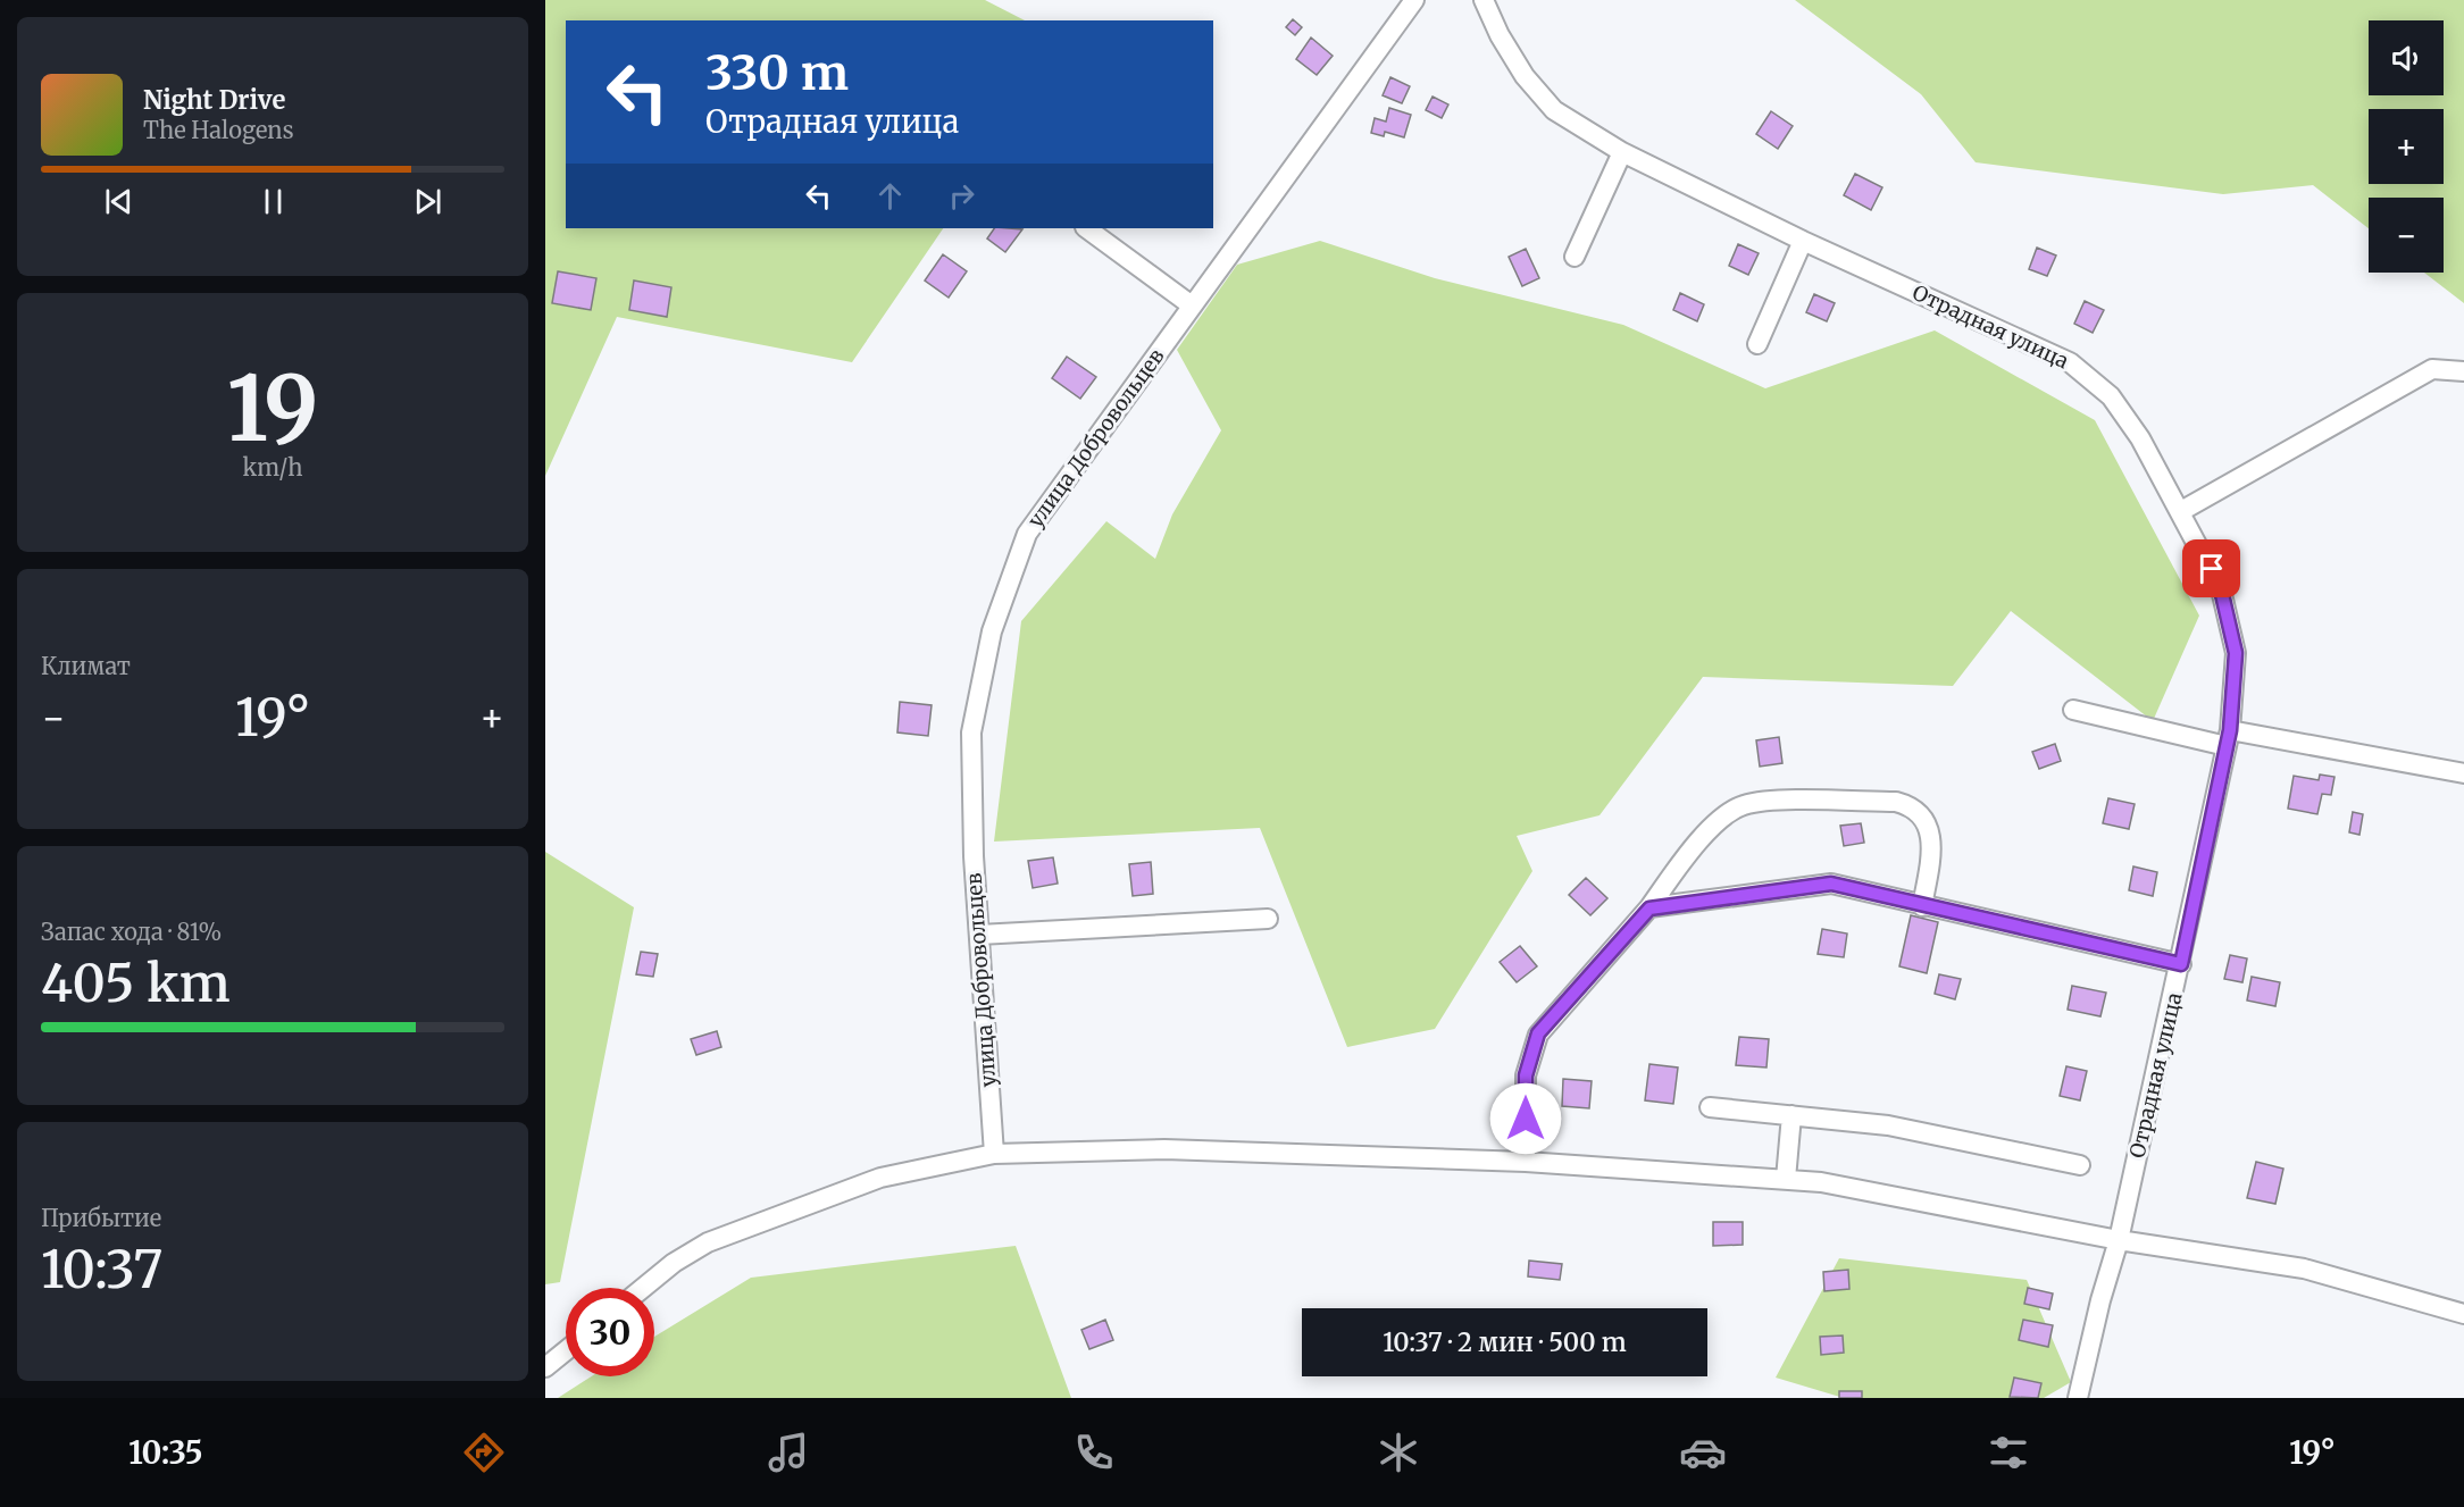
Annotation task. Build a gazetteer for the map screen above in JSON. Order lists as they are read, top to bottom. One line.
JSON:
{"streets":{"street":["Отрадная улица","улица Добровольцев"]},"page":{"map_buttons":["+","−"],"turn":["330 m","Отрадная улица"],"song":["Night Drive","The Halogens"],"tile":[["19","km/h"],"Климат",["Запас хода · 81%","405 km"],["Прибытие","10:37"]],"heat":["−","19°","+"],"limit":"30","trip":"10:37 · 2 мин · 500 m","tabs":["10:35","19°"]}}
